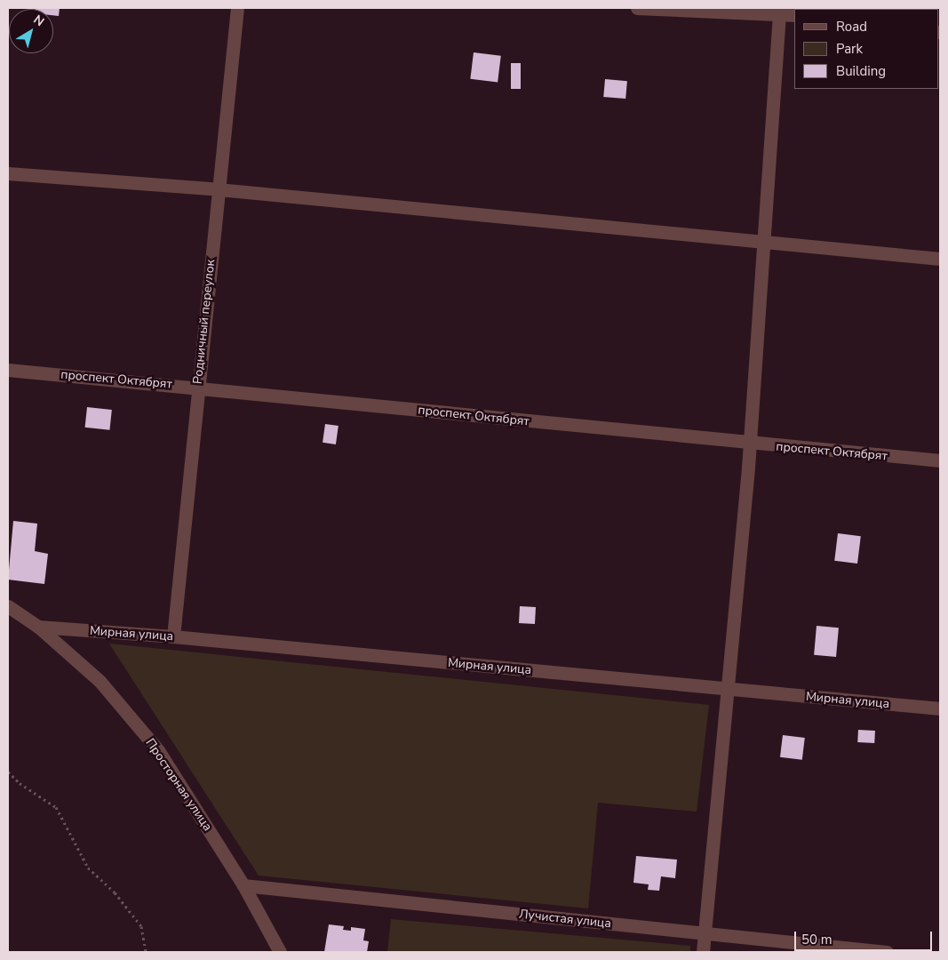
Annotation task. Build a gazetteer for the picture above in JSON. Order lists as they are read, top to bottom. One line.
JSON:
{"streets":{"street":["Родничный переулок","проспект Октябрят","Мирная улица","Просторная улица","Лучистая улица"]},"crossings":[["Родничный переулок","проспект Октябрят"],["Родничный переулок","Мирная улица"],["Мирная улица","Просторная улица"],["Просторная улица","Лучистая улица"]],"legend":["Road","Park","Building"],"scale_bar":"50 m","north":"top right"}
